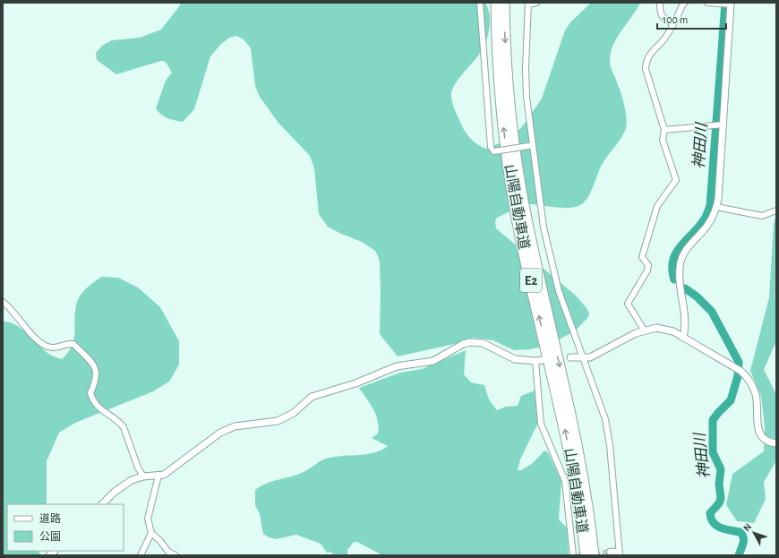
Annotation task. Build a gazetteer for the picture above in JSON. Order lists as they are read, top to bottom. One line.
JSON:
{"streets":{"highway":["山陽自動車道","E2"]},"water":["神田川"],"legend":["道路","公園"],"scale_bar":"100 m","north":"top left"}
